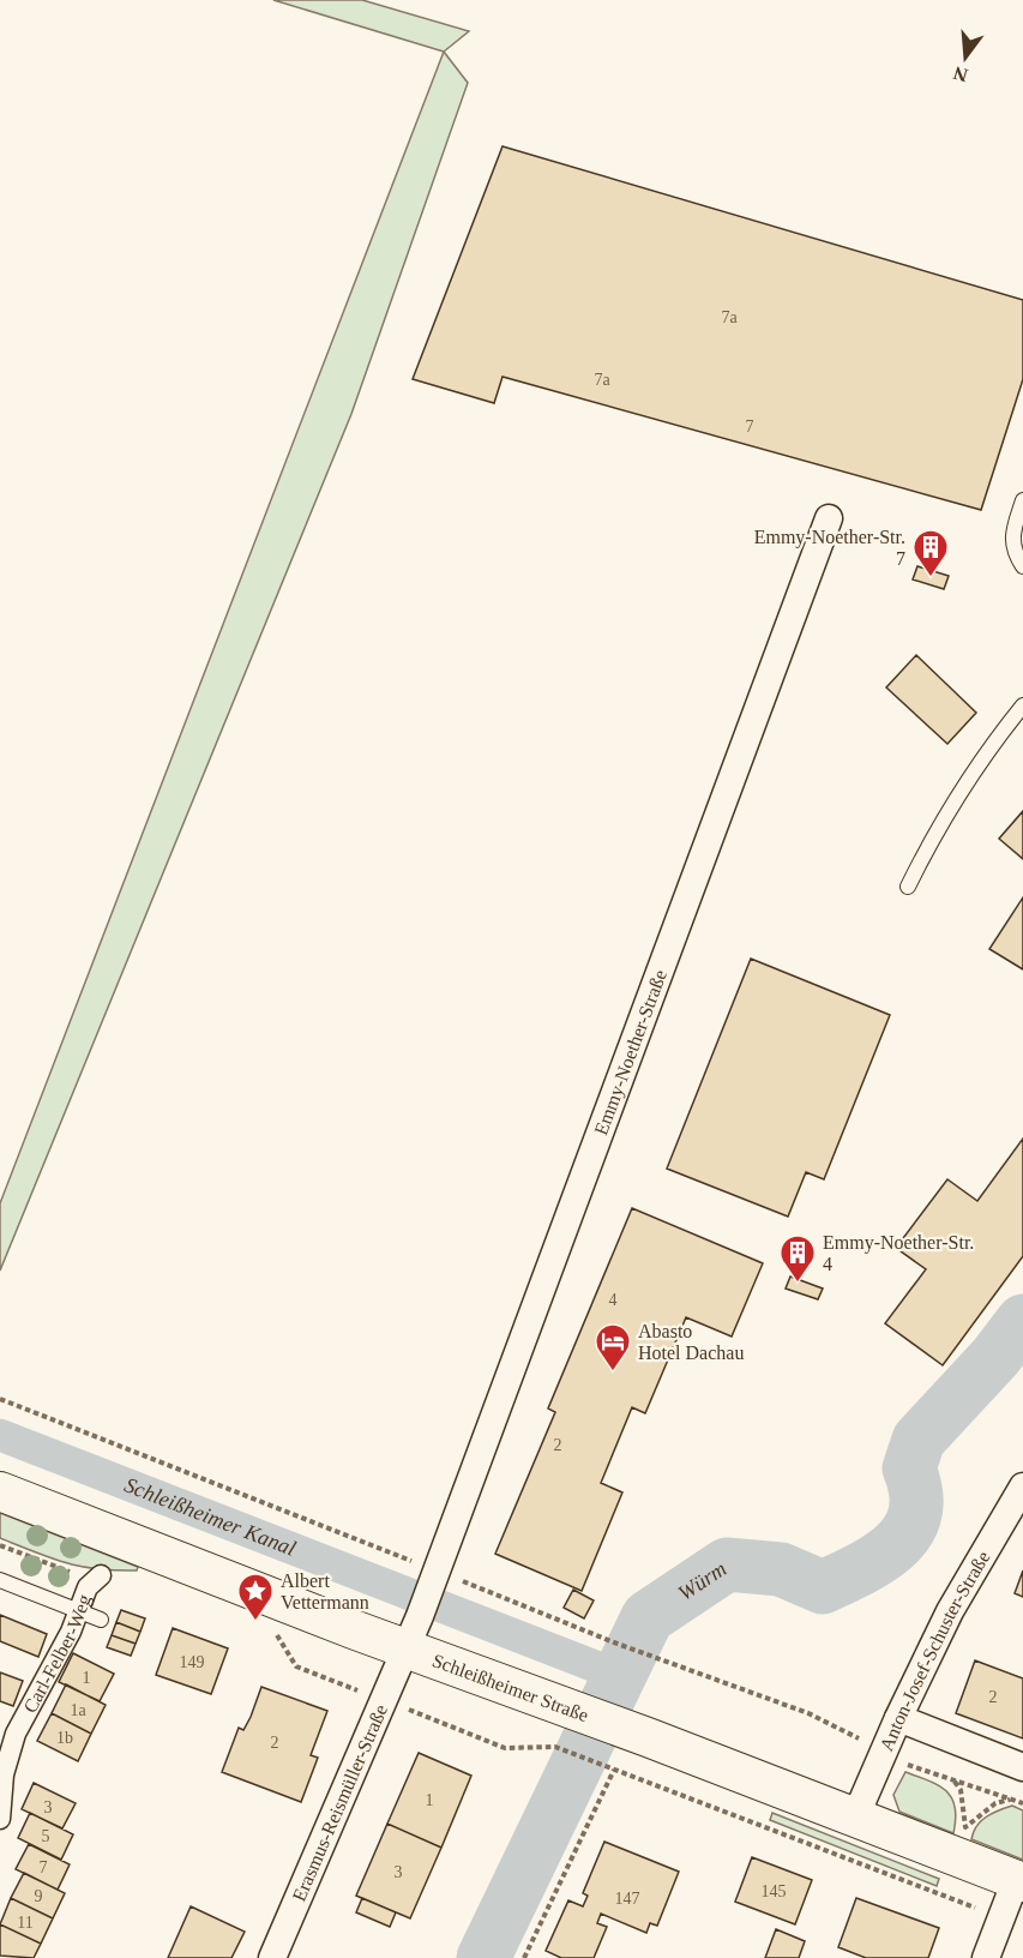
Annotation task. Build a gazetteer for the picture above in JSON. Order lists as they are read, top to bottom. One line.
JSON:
{"streets":{"main road":["Schleißheimer Straße"],"street":["Emmy-Noether-Straße","Anton-Josef-Schuster-Straße","Carl-Felber-Weg","Erasmus-Reismüller-Straße"]},"crossings":[["Emmy-Noether-Straße","Schleißheimer Straße"],["Emmy-Noether-Straße","Erasmus-Reismüller-Straße"],["Anton-Josef-Schuster-Straße","Schleißheimer Straße"],["Schleißheimer Straße","Erasmus-Reismüller-Straße"]],"water":["Schleißheimer Kanal","Würm"],"places":{"building":["Emmy-Noether-Str. 7","Emmy-Noether-Str. 4"],"hotel":["Abasto Hotel Dachau"],"place":["Albert Vettermann"]},"house_numbers":["7a","7a","7","4","2","149","1","2","1a","1b","2","1","3","5","7","3","145","9","147","11"],"north":"bottom"}
